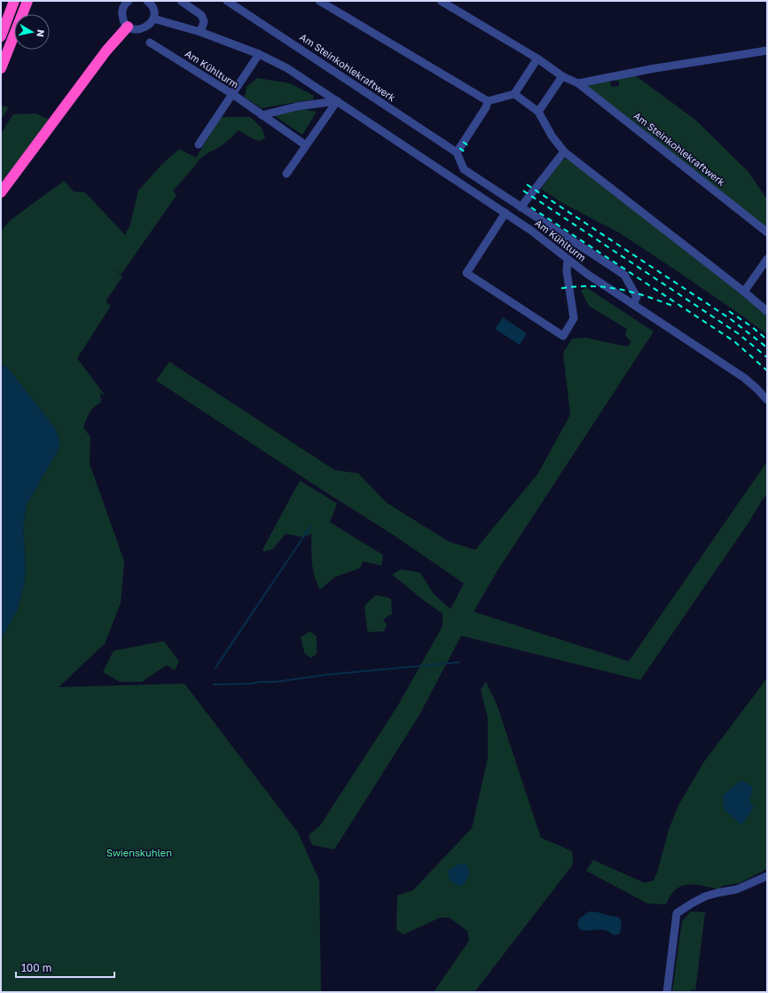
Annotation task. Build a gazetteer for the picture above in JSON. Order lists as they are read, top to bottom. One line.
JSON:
{"streets":{"street":["Am Steinkohlekraftwerk","Am Kühlturm"]},"parks":["Swienskuhlen"],"scale_bar":"100 m","north":"right"}
